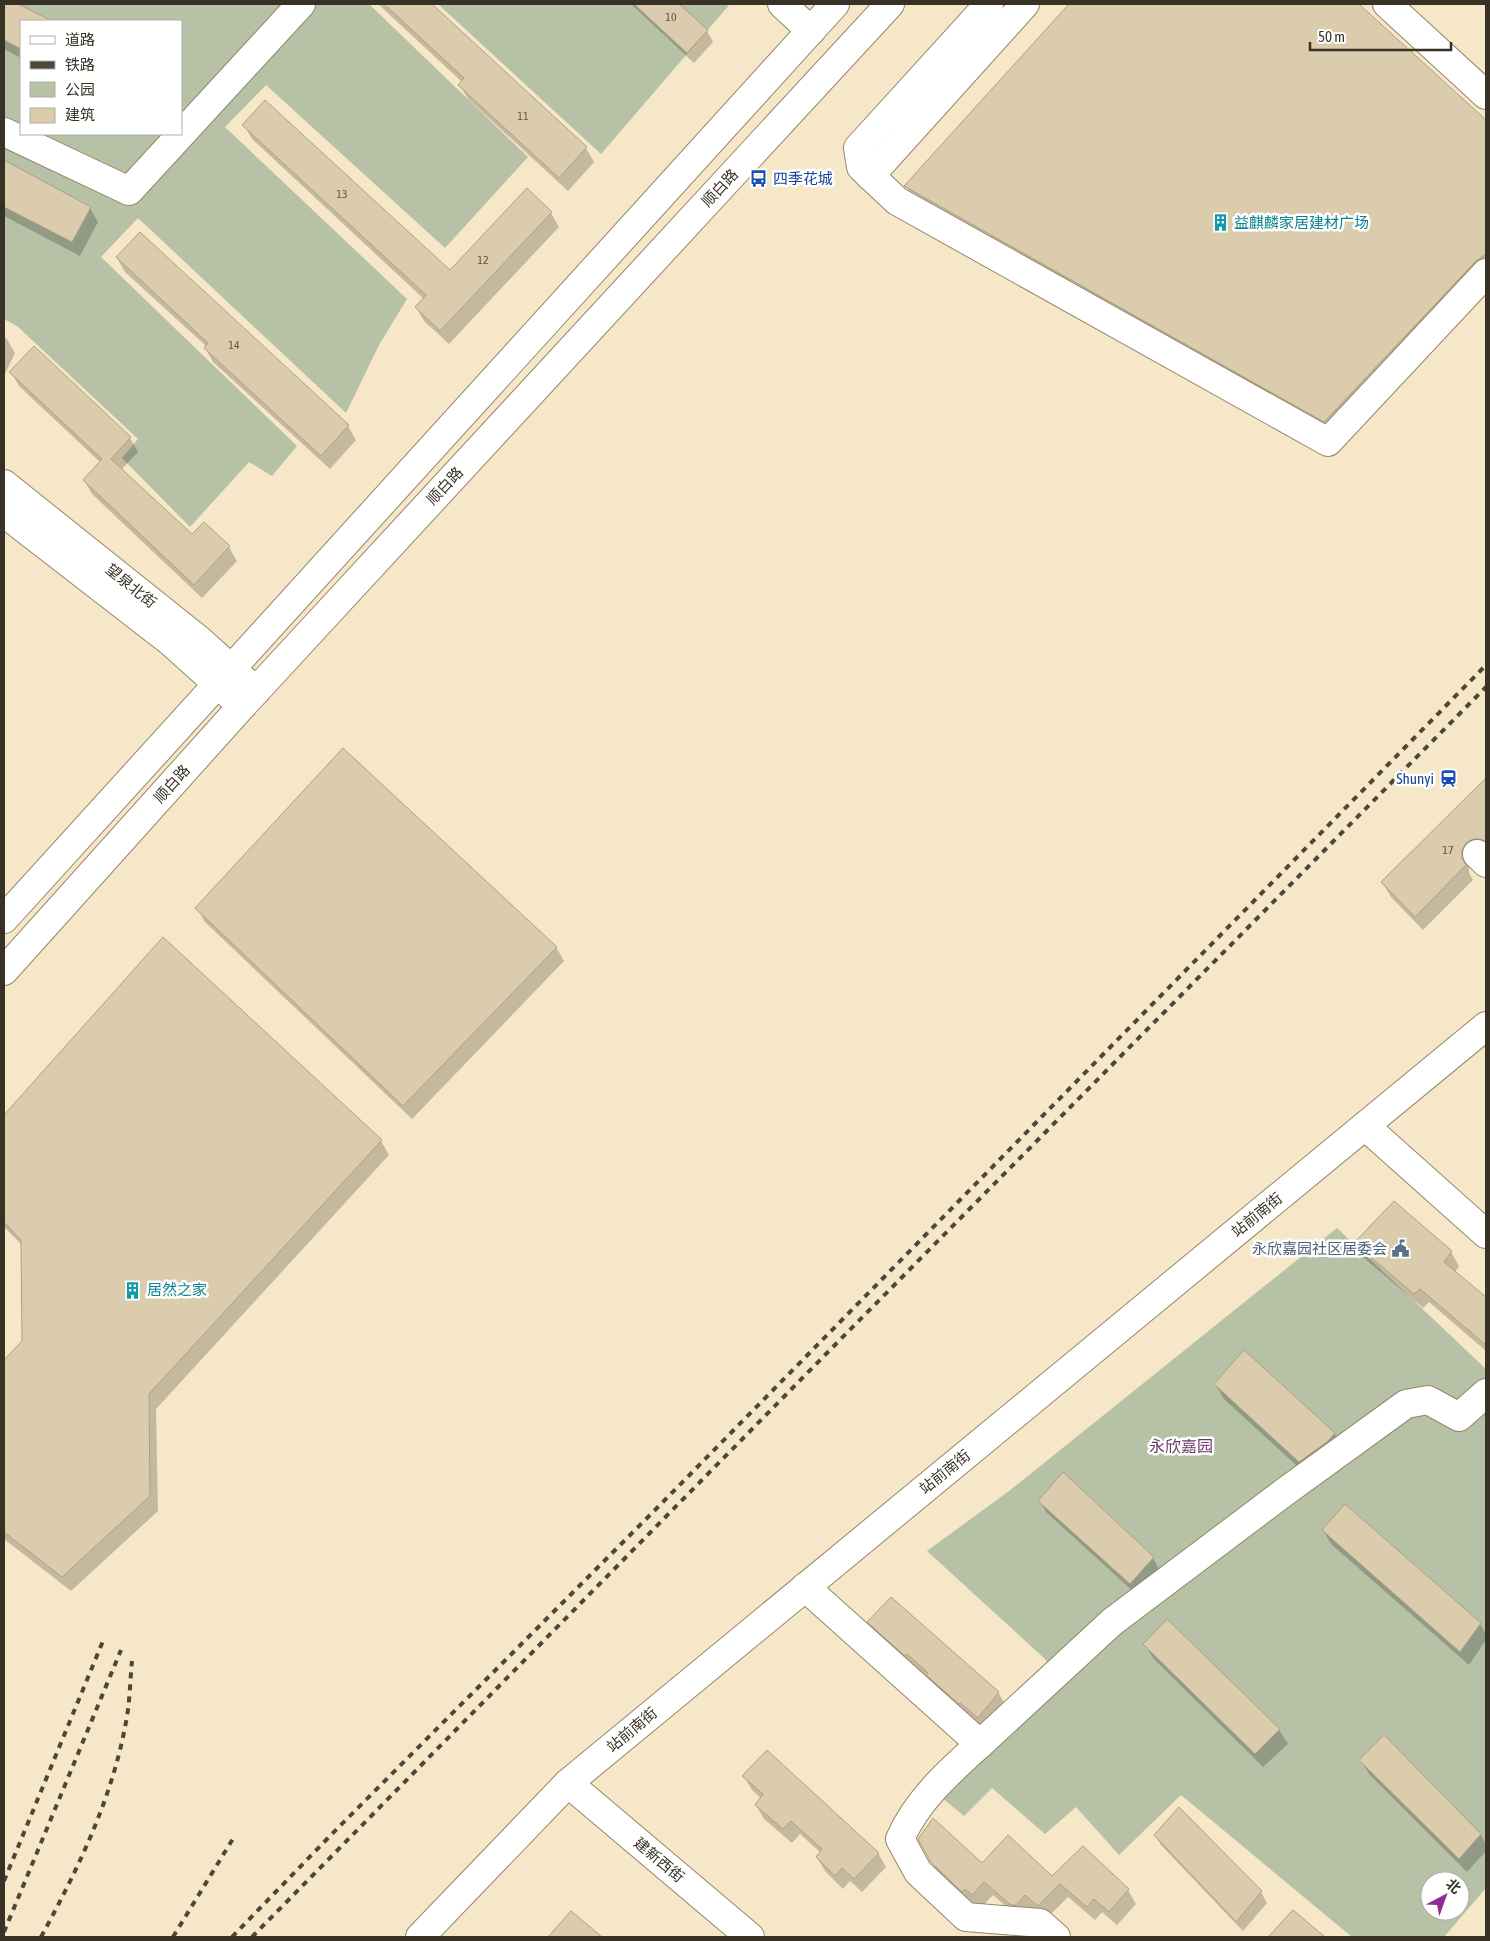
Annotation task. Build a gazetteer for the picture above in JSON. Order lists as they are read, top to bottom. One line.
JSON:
{"streets":{"main road":["顺白路","望泉北街","站前南街","建新西街"]},"crossings":[["顺白路","望泉北街"],["站前南街","建新西街"]],"districts":["永欣嘉园"],"places":{"bus stop":["四季花城"],"building":["益麒麟家居建材广场","居然之家"],"station":["Shunyi"],"public building":["永欣嘉园社区居委会"]},"house_numbers":["10","11","13","12","14","17"],"legend":["道路","铁路","公园","建筑"],"scale_bar":"50 m","north":"top right"}
